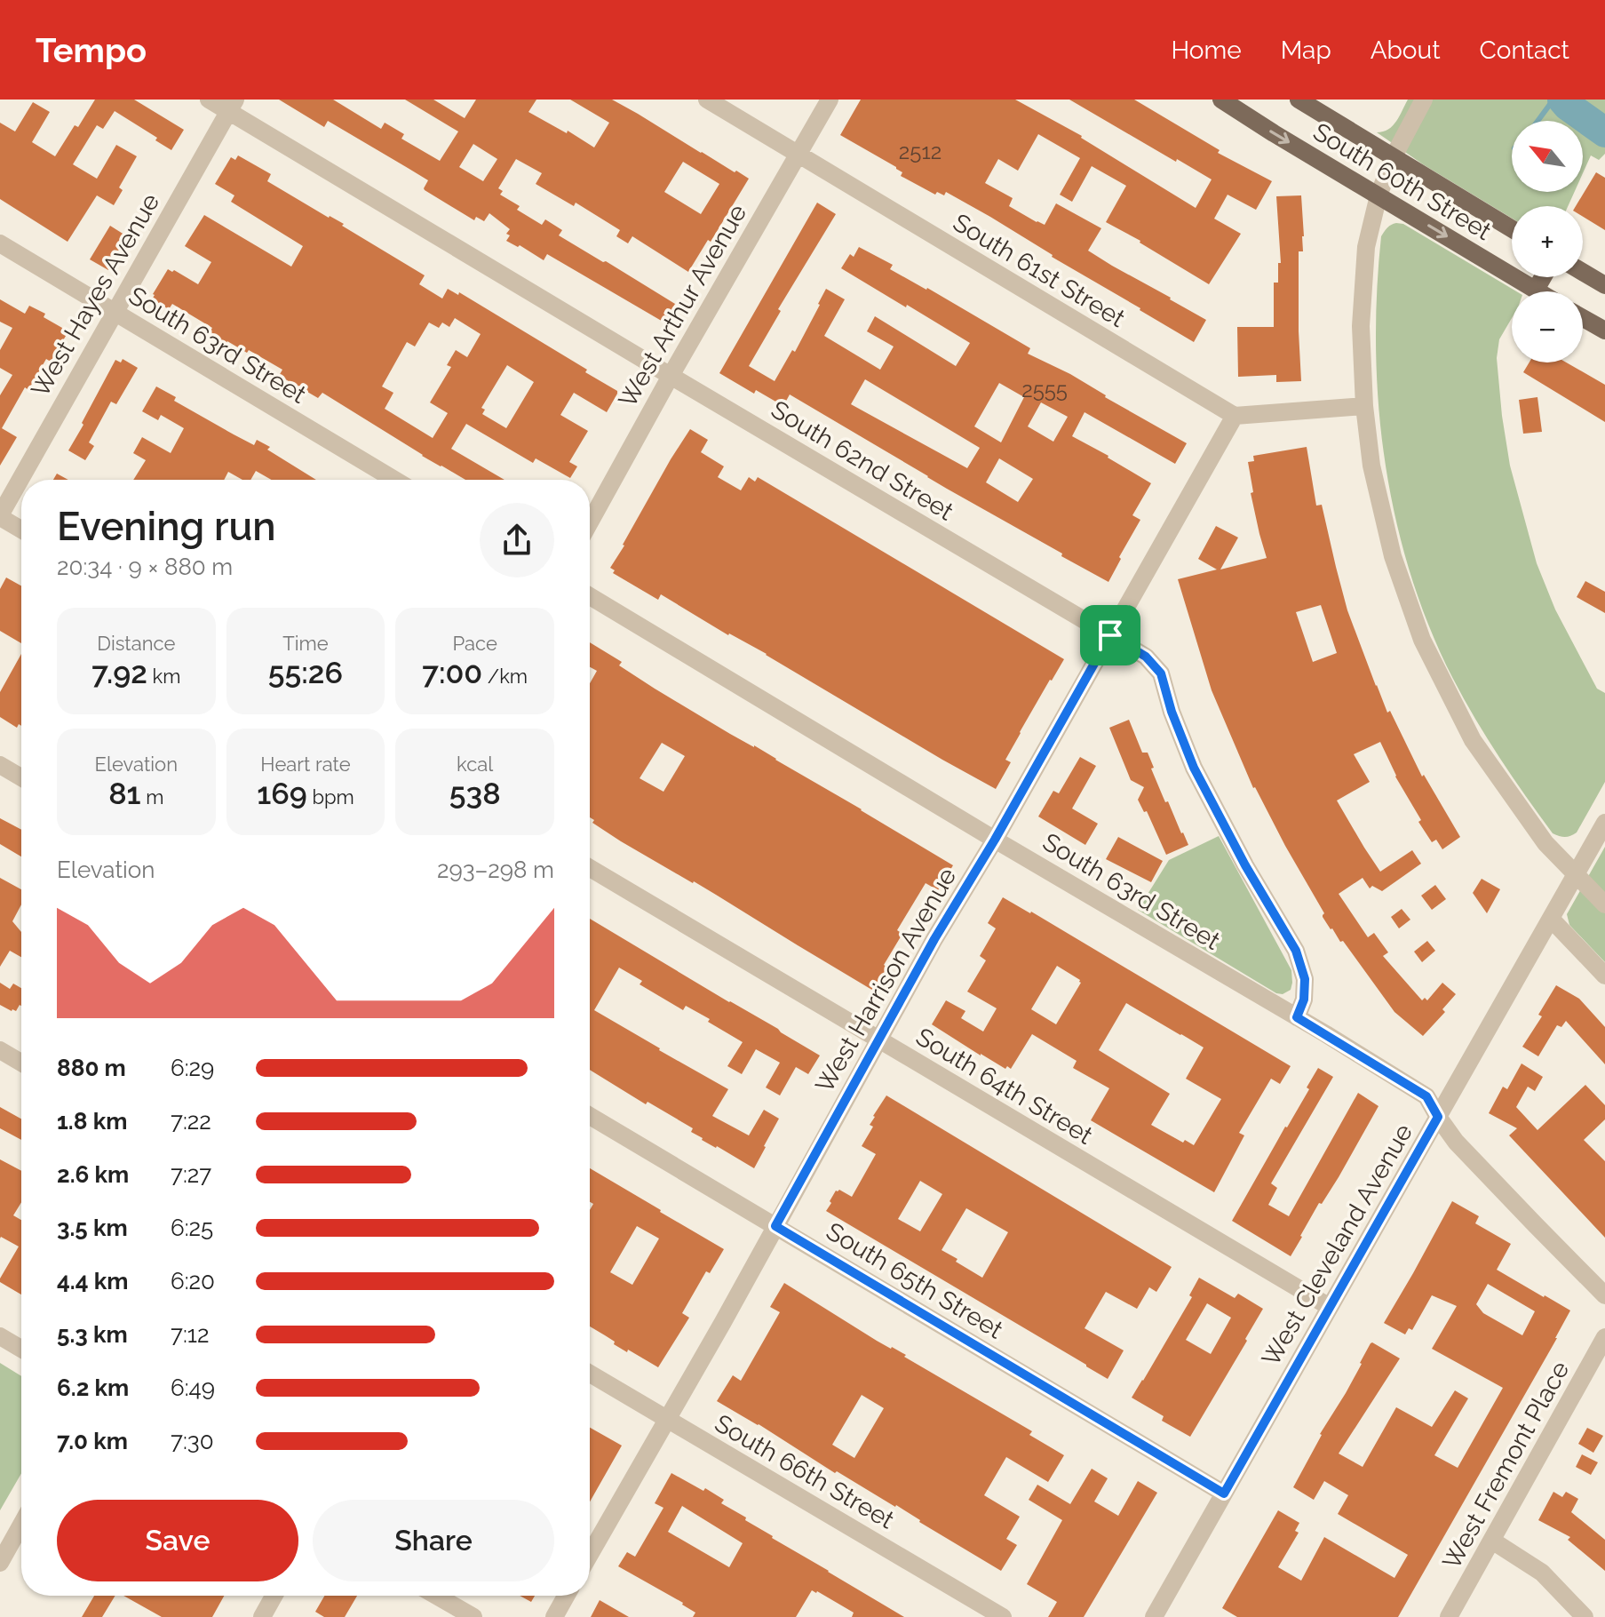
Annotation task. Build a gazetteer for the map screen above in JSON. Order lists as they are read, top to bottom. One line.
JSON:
{"streets":{"main road":["South 60th Street"],"street":["South 61st Street","West Hayes Avenue","West Arthur Avenue","South 63rd Street","South 62nd Street","West Harrison Avenue","South 64th Street","West Cleveland Avenue","South 65th Street","West Fremont Place","South 66th Street"]},"crossings":[["South 61st Street","West Arthur Avenue"],["South 61st Street","West Harrison Avenue"],["West Hayes Avenue","South 63rd Street"],["West Hayes Avenue","South 62nd Street"],["West Arthur Avenue","South 62nd Street"],["South 63rd Street","South 62nd Street"],["South 63rd Street","West Harrison Avenue"],["South 63rd Street","West Cleveland Avenue"],["South 62nd Street","West Harrison Avenue"],["West Harrison Avenue","South 64th Street"],["West Harrison Avenue","South 65th Street"],["West Harrison Avenue","South 66th Street"],["South 64th Street","West Cleveland Avenue"],["West Cleveland Avenue","South 65th Street"]],"house_numbers":["2512","2555"],"north":"top left","page":{"header":"Tempo","nav":["Home","Map","About","Contact"],"map_buttons":["+","−"],"heading":["Evening run","20:34 · 9 × 880 m"],"stats":[["Distance","7.92 km"],["Time","55:26"],["Pace","7:00 /km"],["Elevation","81 m"],["Heart rate","169 bpm"],["kcal","538"]],"chart":["Elevation","293–298 m"],"list":[{"name":"880 m","note":"6:29"},{"name":"1.8 km","note":"7:22"},{"name":"2.6 km","note":"7:27"},{"name":"3.5 km","note":"6:25"},{"name":"4.4 km","note":"6:20"},{"name":"5.3 km","note":"7:12"},{"name":"6.2 km","note":"6:49"},{"name":"7.0 km","note":"7:30"}],"buttons":["Save","Share"]}}
